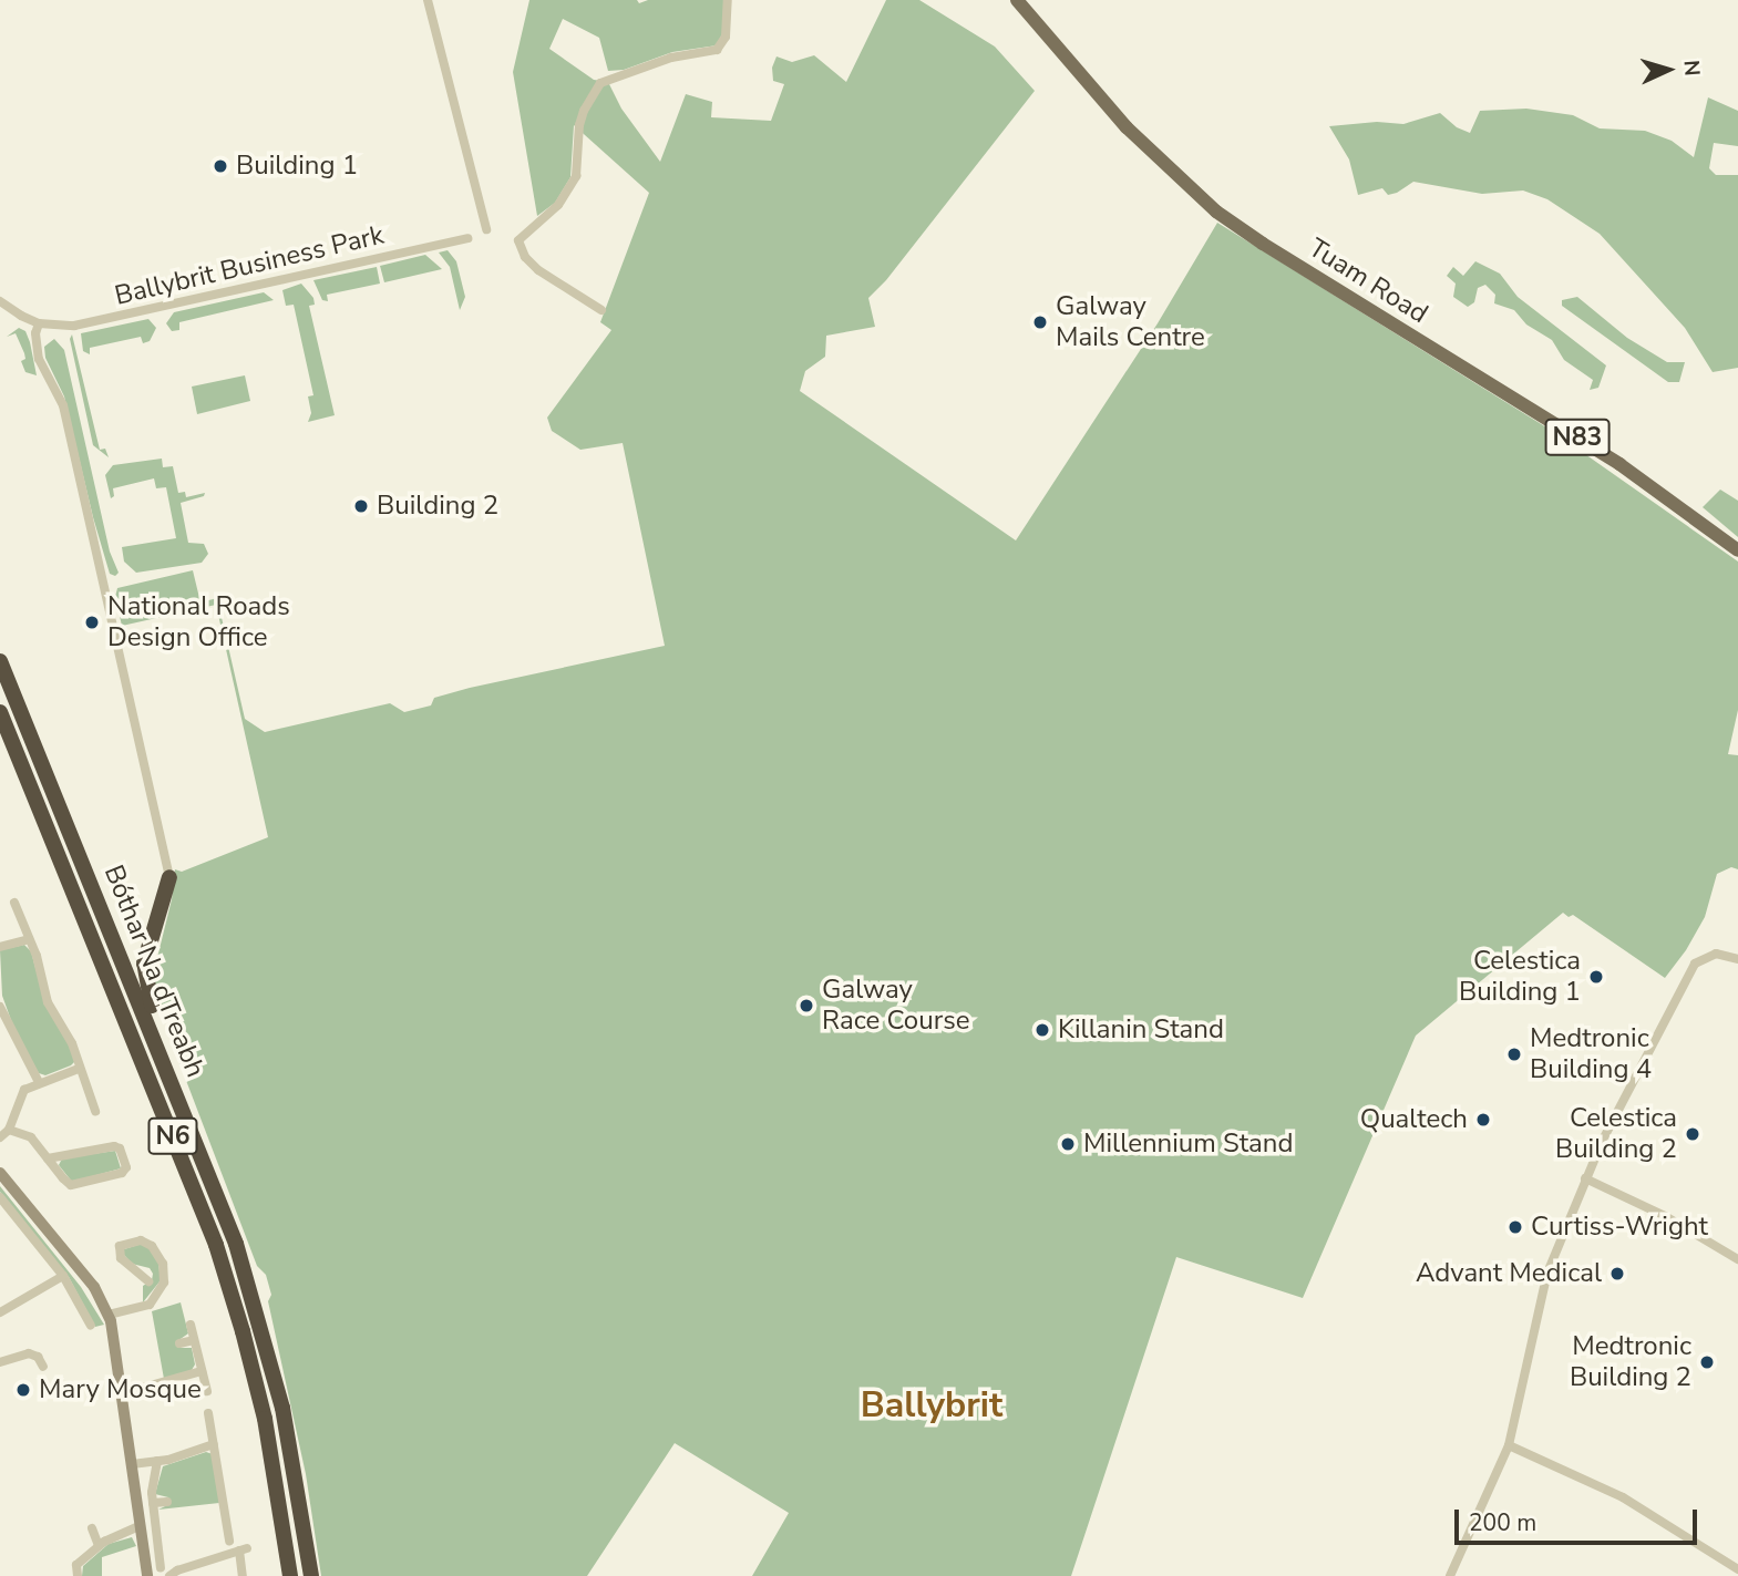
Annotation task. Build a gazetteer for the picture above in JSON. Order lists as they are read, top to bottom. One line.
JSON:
{"streets":{"highway":["Bóthar Na dTreabh","N6"],"main road":["Tuam Road","N83"],"street":["Ballybrit Business Park"]},"districts":["Ballybrit"],"places":["Building 1","Galway Mails Centre","Building 2","National Roads Design Office","Celestica Building 1","Galway Race Course","Killanin Stand","Medtronic Building 4","Qualtech","Celestica Building 2","Millennium Stand","Curtiss-Wright","Advant Medical","Medtronic Building 2","Mary Mosque"],"scale_bar":"200 m","north":"right"}
